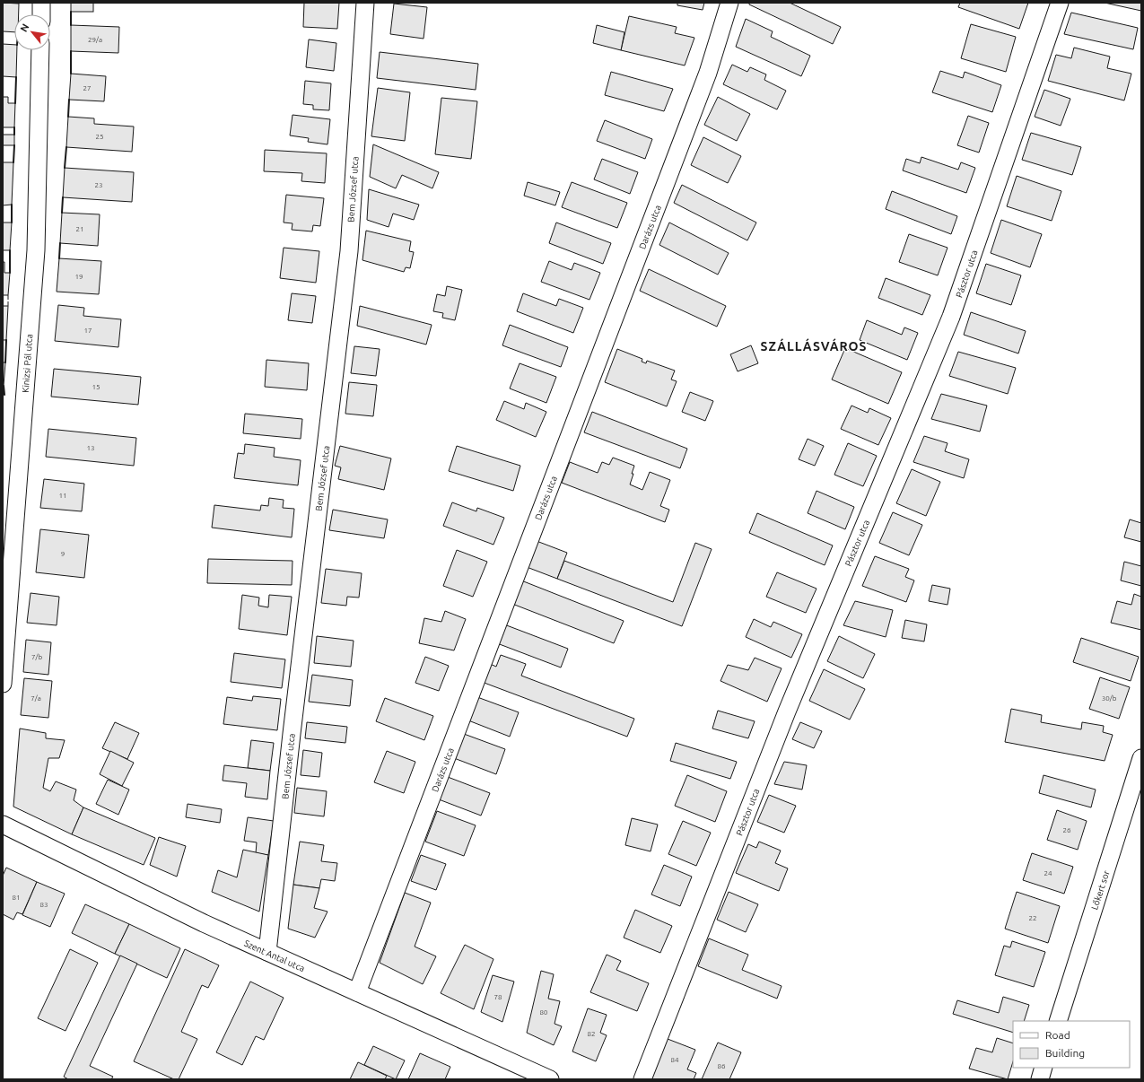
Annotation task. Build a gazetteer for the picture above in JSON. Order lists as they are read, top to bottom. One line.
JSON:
{"streets":{"street":["Bem József utca","Darázs utca","Pásztor utca","Kinizsi Pál utca","Lőkert sor","Szent Antal utca"]},"crossings":[["Bem József utca","Szent Antal utca"],["Darázs utca","Szent Antal utca"]],"districts":["SZÁLLÁSVÁROS"],"house_numbers":["29/a","27","25","23","21","19","17","15","13","11","9","7/b","7/a","30/b","26","24","81","83","22","78","80","82","84","86"],"legend":["Road","Building"],"north":"top left"}
